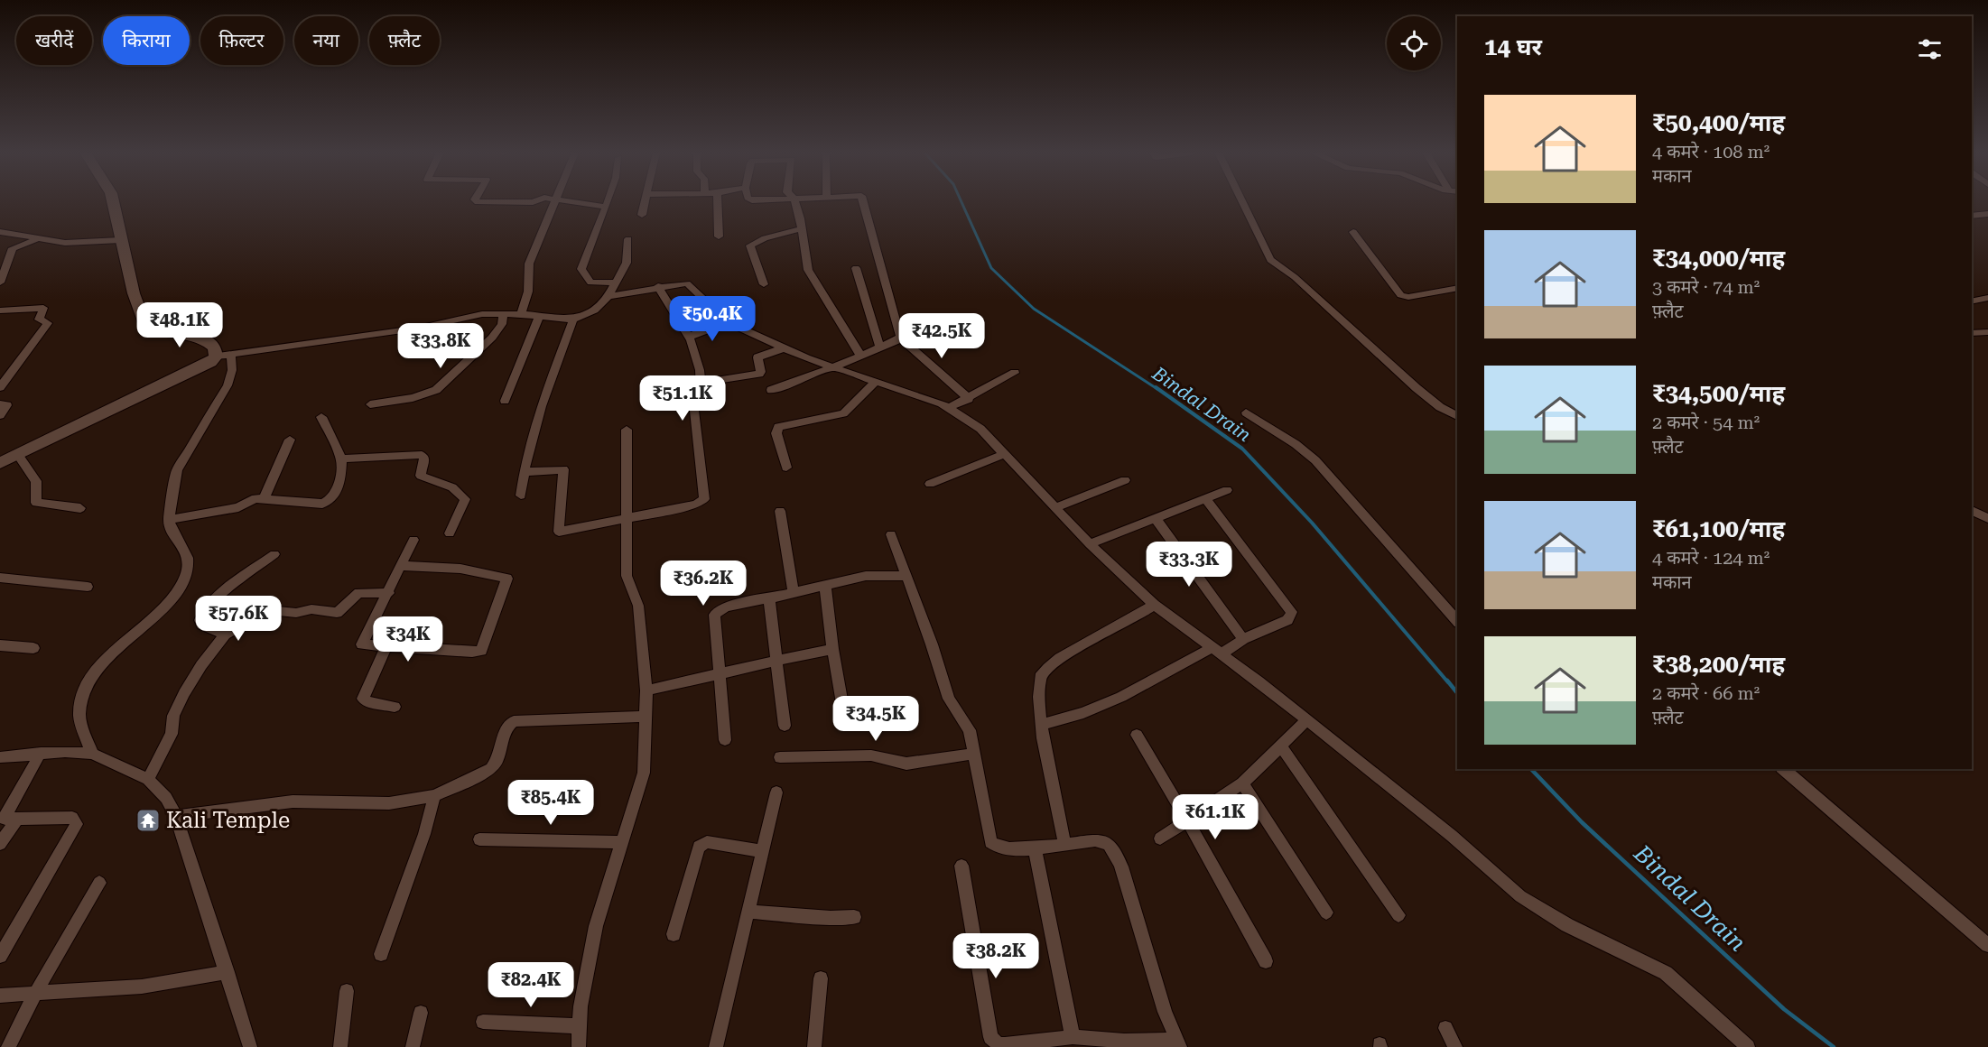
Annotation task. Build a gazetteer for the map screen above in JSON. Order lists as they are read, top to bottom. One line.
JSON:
{"water":["Bindal Drain"],"places":{"temple":["Kali Temple"]},"page":{"chip":["खरीदें","किराया","फ़िल्टर","नया","फ़्लैट"],"heading":"14 घर","list":[{"name":"₹50,400/माह","note":"4 कमरे · 108 m² · मकान"},{"name":"₹34,000/माह","note":"3 कमरे · 74 m² · फ़्लैट"},{"name":"₹34,500/माह","note":"2 कमरे · 54 m² · फ़्लैट"},{"name":"₹61,100/माह","note":"4 कमरे · 124 m² · मकान"},{"name":"₹38,200/माह","note":"2 कमरे · 66 m² · फ़्लैट"}],"price":["₹50.4K","₹48.1K","₹42.5K","₹33.8K","₹51.1K","₹33.3K","₹36.2K","₹57.6K","₹34K","₹34.5K","₹85.4K","₹61.1K","₹38.2K","₹82.4K"]}}
